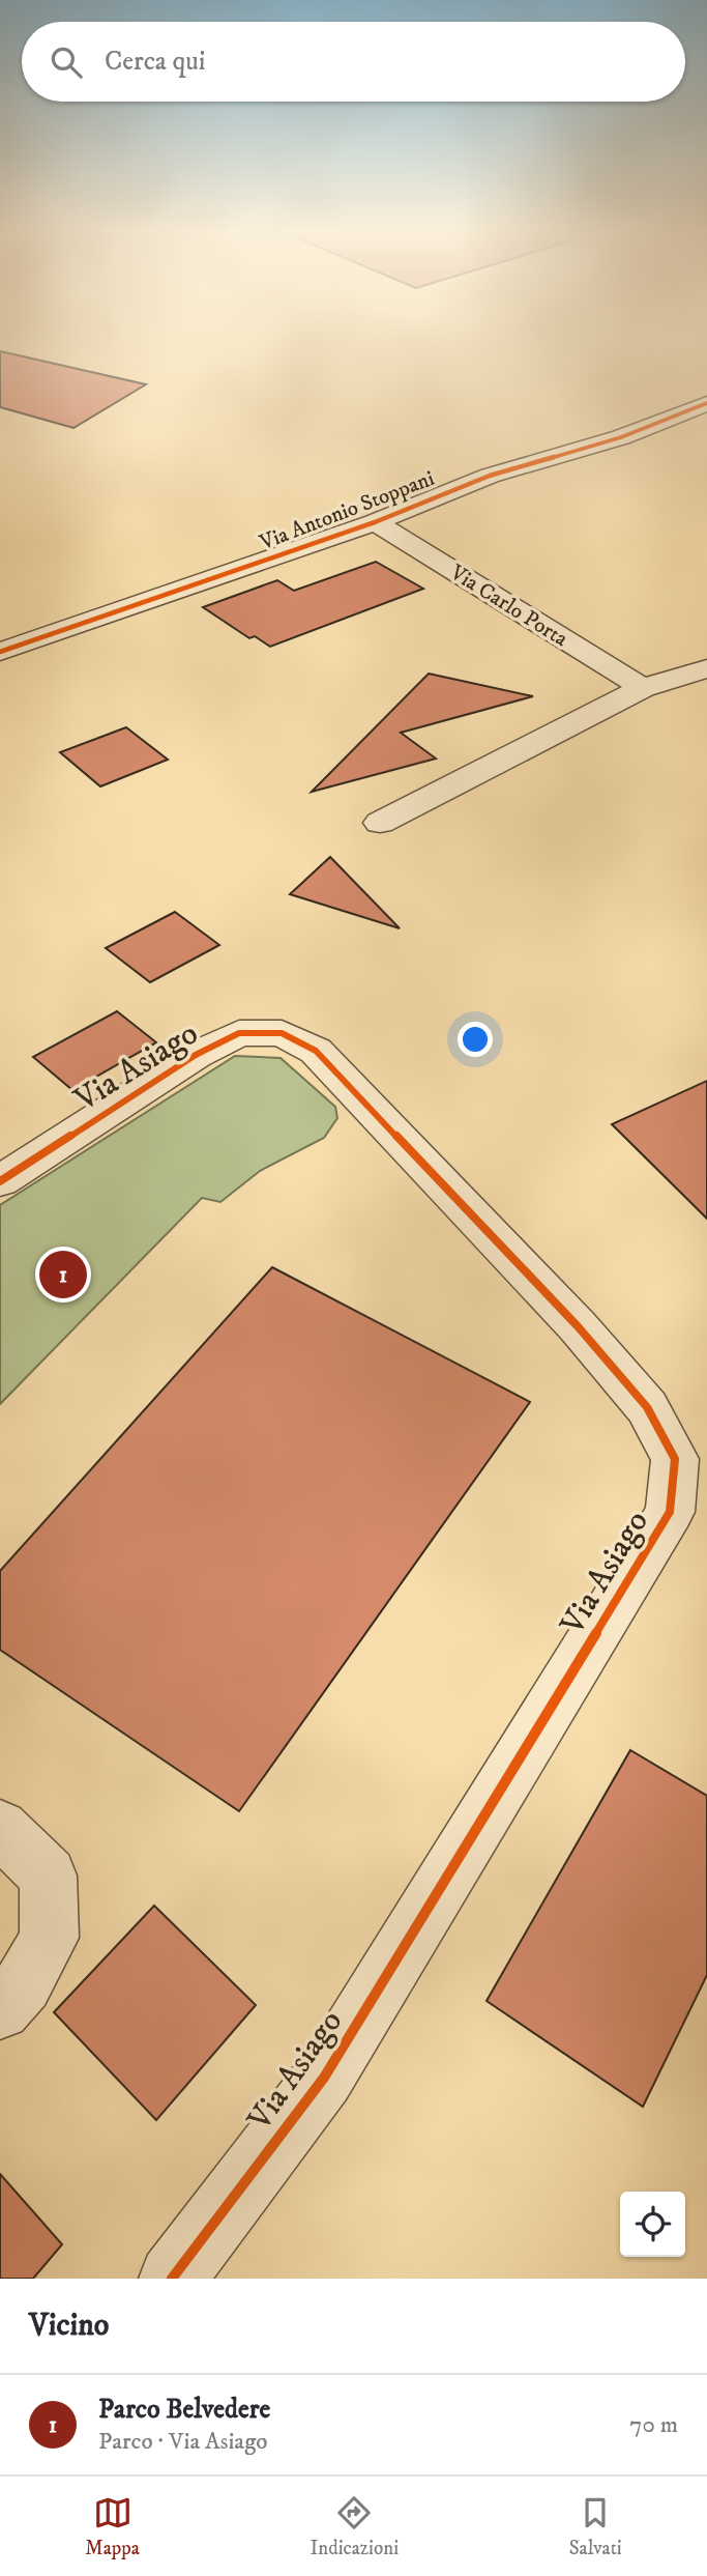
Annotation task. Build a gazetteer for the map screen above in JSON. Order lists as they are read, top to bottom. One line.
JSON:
{"streets":{"street":["Via Antonio Stoppani","Via Carlo Porta","Via Asiago"]},"crossings":[["Via Antonio Stoppani","Via Carlo Porta"]],"page":{"search":"Cerca qui","pins":"1","heading":"Vicino","list":[{"mark":"1","name":"Parco Belvedere","note":"Parco · Via Asiago","value":"70 m"}],"nav":["Mappa","Indicazioni","Salvati"]}}
